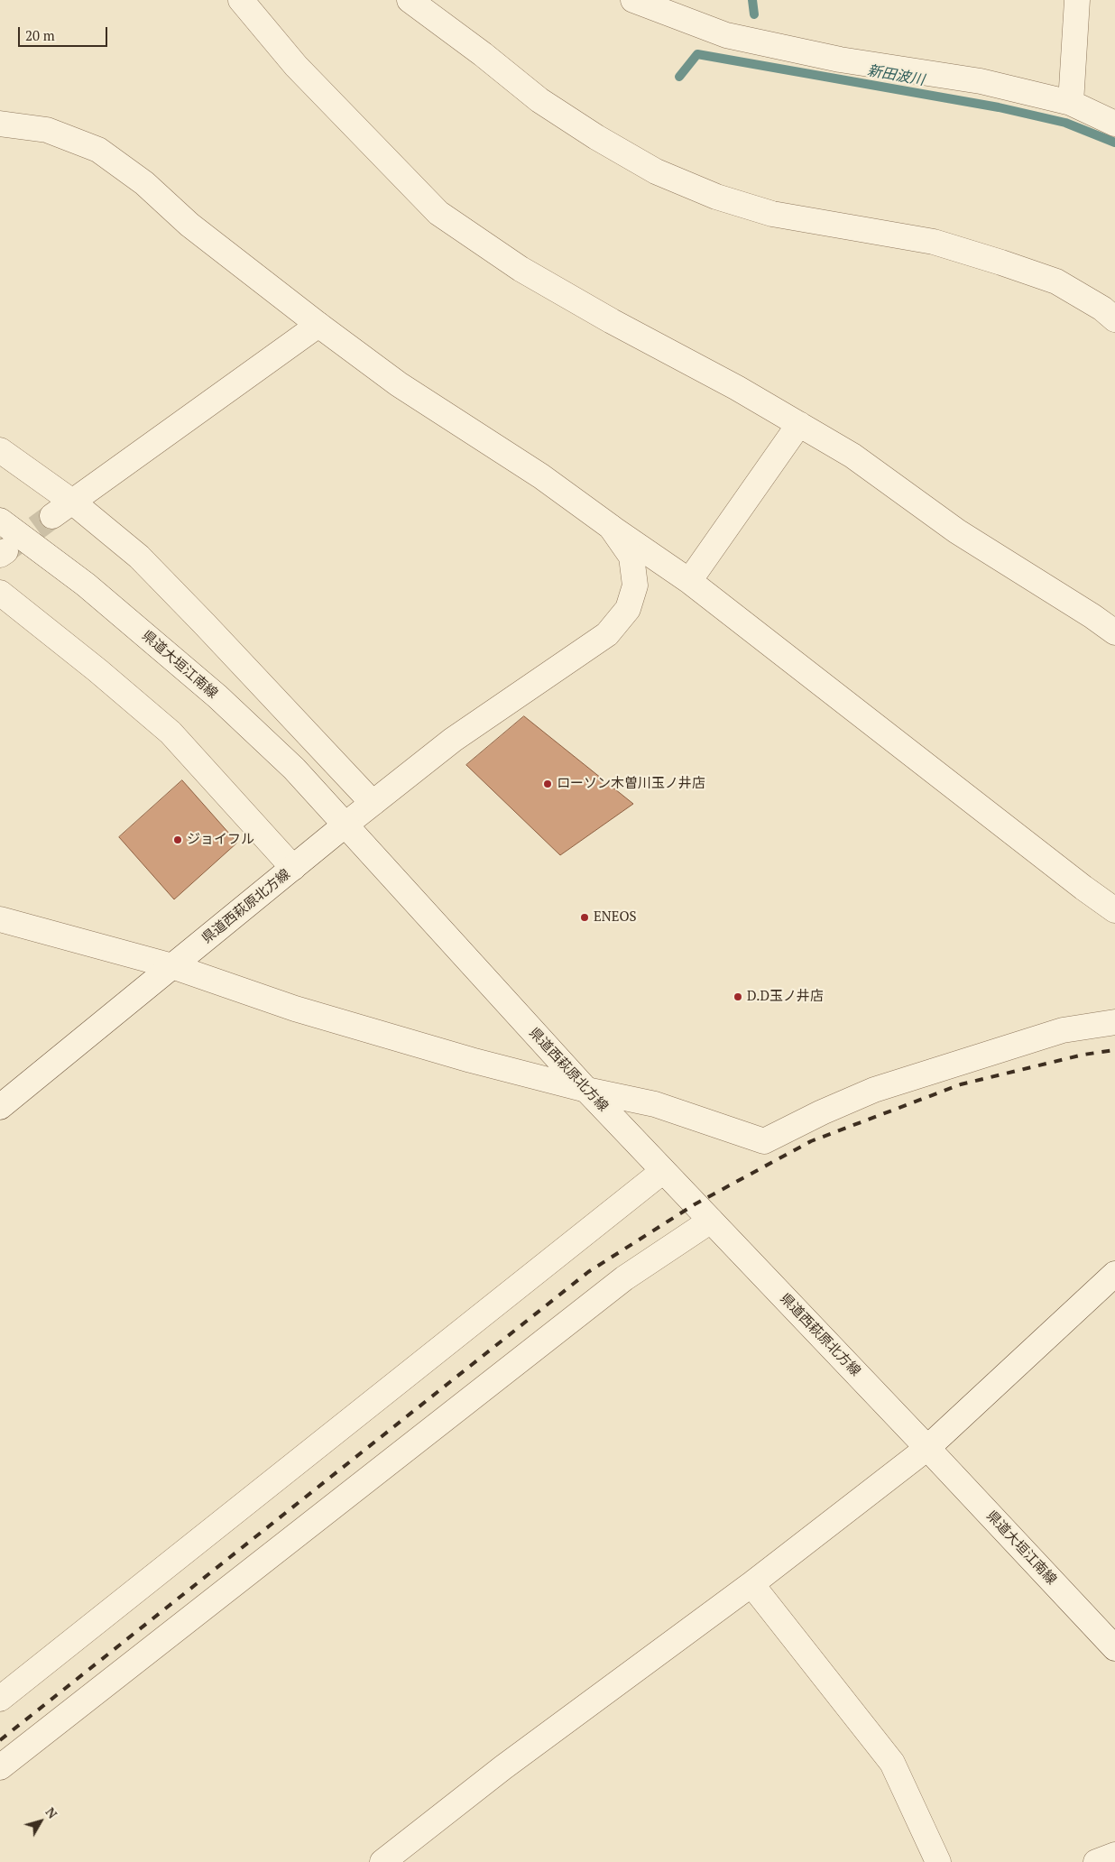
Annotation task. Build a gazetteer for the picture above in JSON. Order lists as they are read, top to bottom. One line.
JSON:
{"streets":{"street":["県道大垣江南線","県道西萩原北方線"]},"crossings":[["県道大垣江南線","県道西萩原北方線"]],"water":["新田波川"],"places":["ローソン木曽川玉ノ井店","ジョイフル","ENEOS","D.D玉ノ井店"],"scale_bar":"20 m","north":"top right"}
